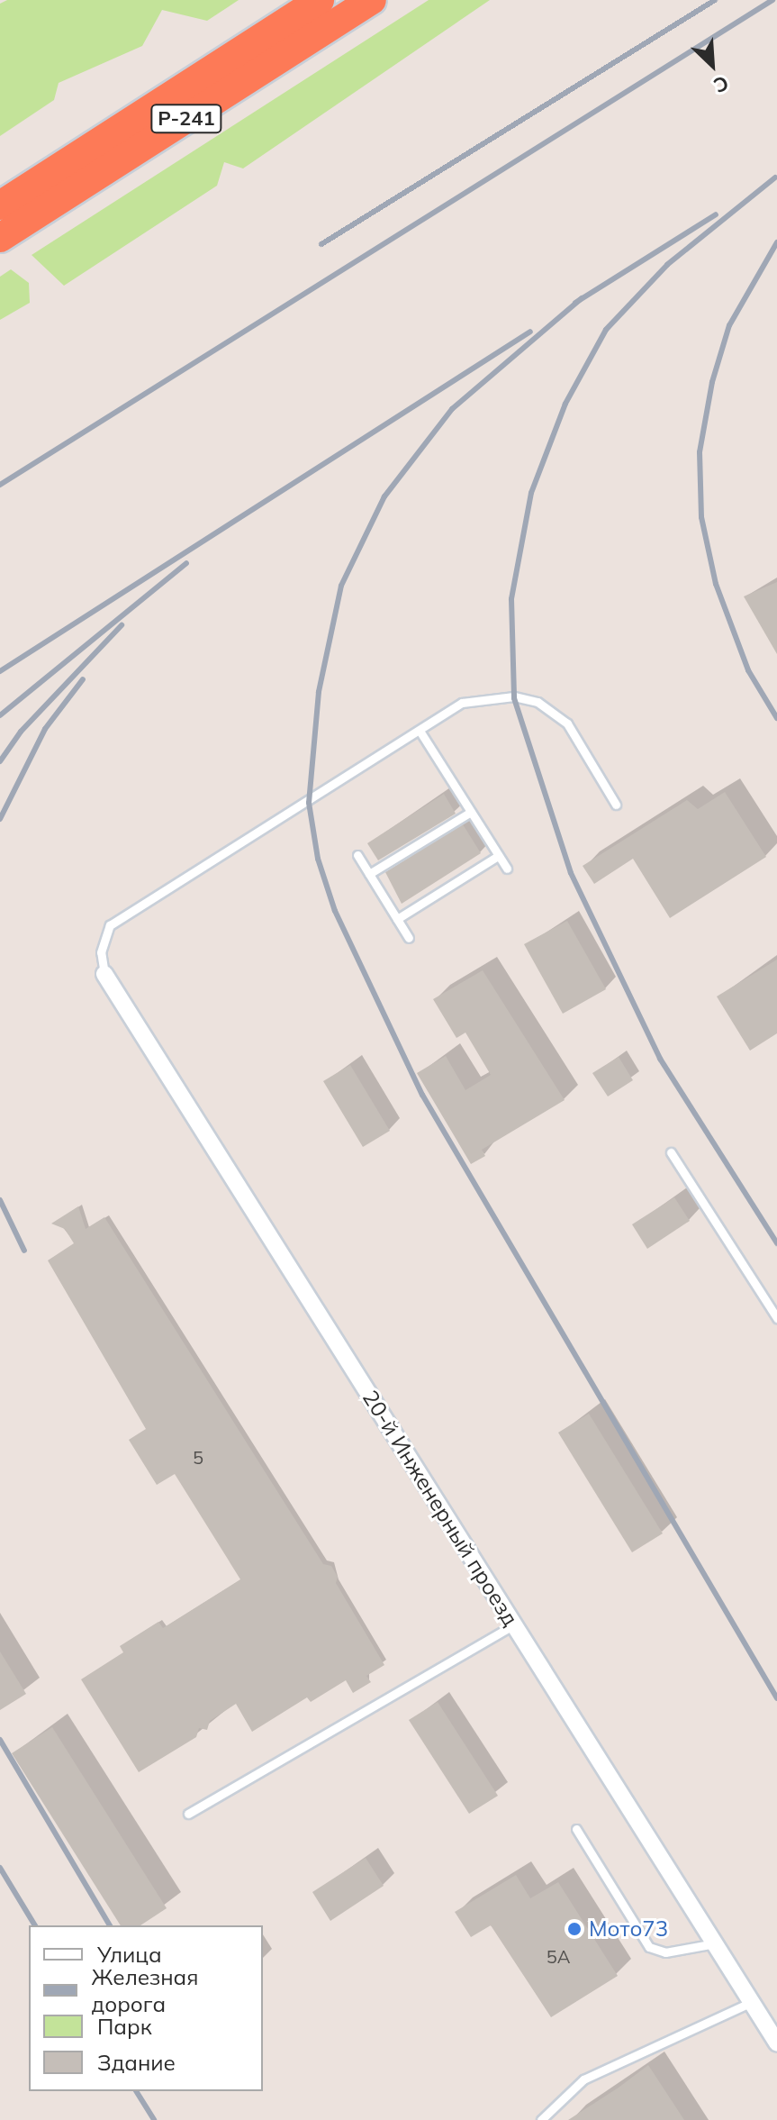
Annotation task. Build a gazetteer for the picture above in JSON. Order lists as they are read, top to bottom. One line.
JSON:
{"streets":{"highway":["Р-241"],"street":["20-й Инженерный проезд"]},"places":["Мото73"],"house_numbers":["5","5А"],"legend":["Улица","Железная дорога","Парк","Здание"],"north":"bottom right"}
